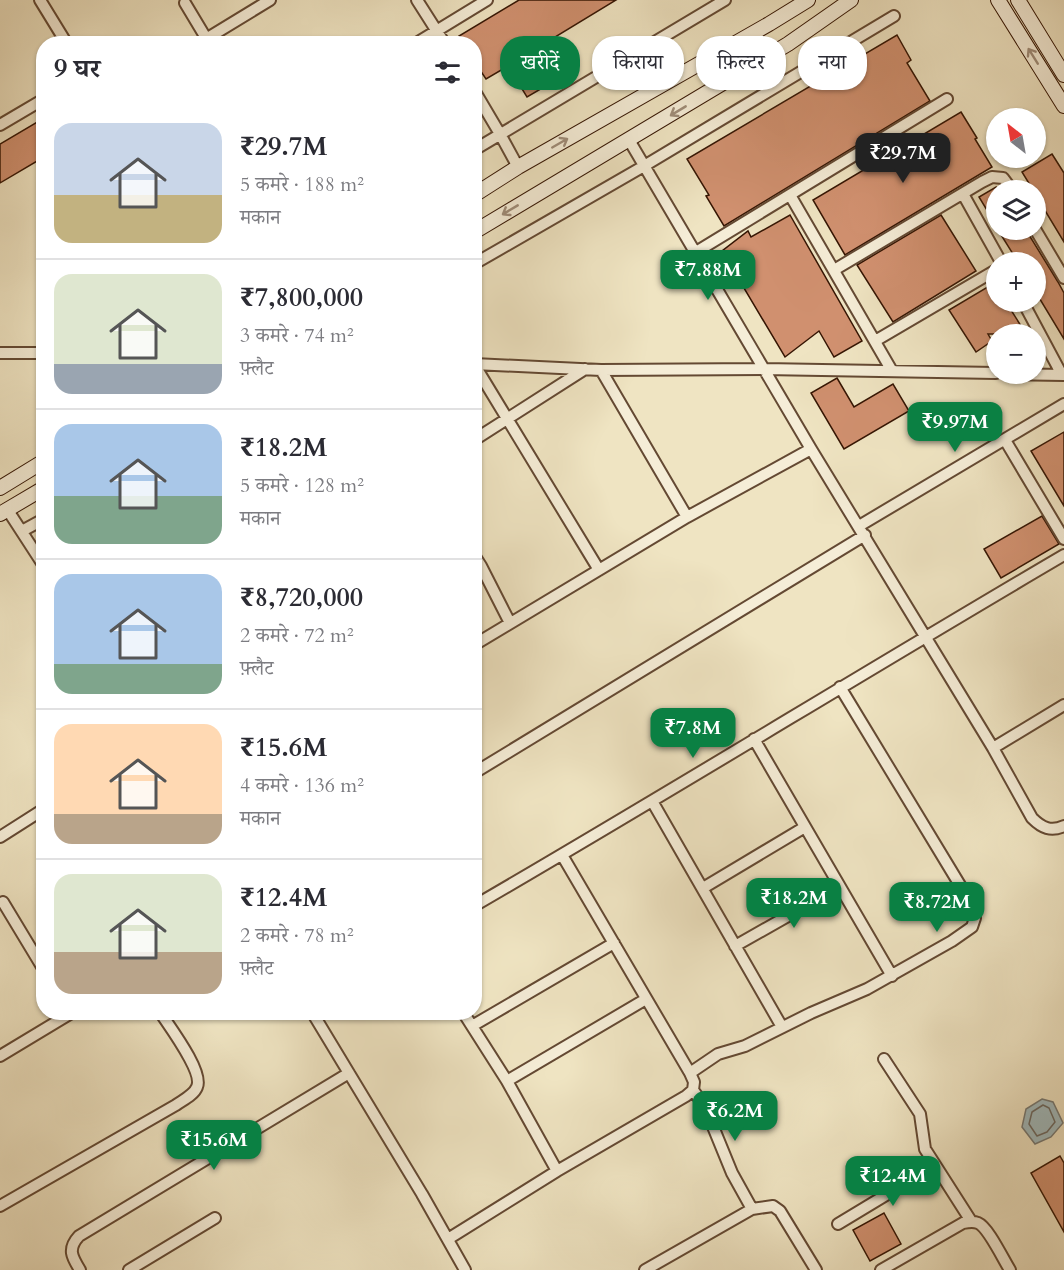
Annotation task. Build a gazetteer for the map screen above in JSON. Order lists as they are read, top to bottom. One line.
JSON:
{"north":"top left","page":{"chip":["खरीदें","किराया","फ़िल्टर","नया"],"heading":"9 घर","map_buttons":["+","−"],"list":[{"name":"₹29.7M","note":"5 कमरे · 188 m² · मकान"},{"name":"₹7,800,000","note":"3 कमरे · 74 m² · फ़्लैट"},{"name":"₹18.2M","note":"5 कमरे · 128 m² · मकान"},{"name":"₹8,720,000","note":"2 कमरे · 72 m² · फ़्लैट"},{"name":"₹15.6M","note":"4 कमरे · 136 m² · मकान"},{"name":"₹12.4M","note":"2 कमरे · 78 m² · फ़्लैट"}],"price":["₹29.7M","₹7.88M","₹9.97M","₹7.8M","₹18.2M","₹8.72M","₹6.2M","₹15.6M","₹12.4M"]}}
